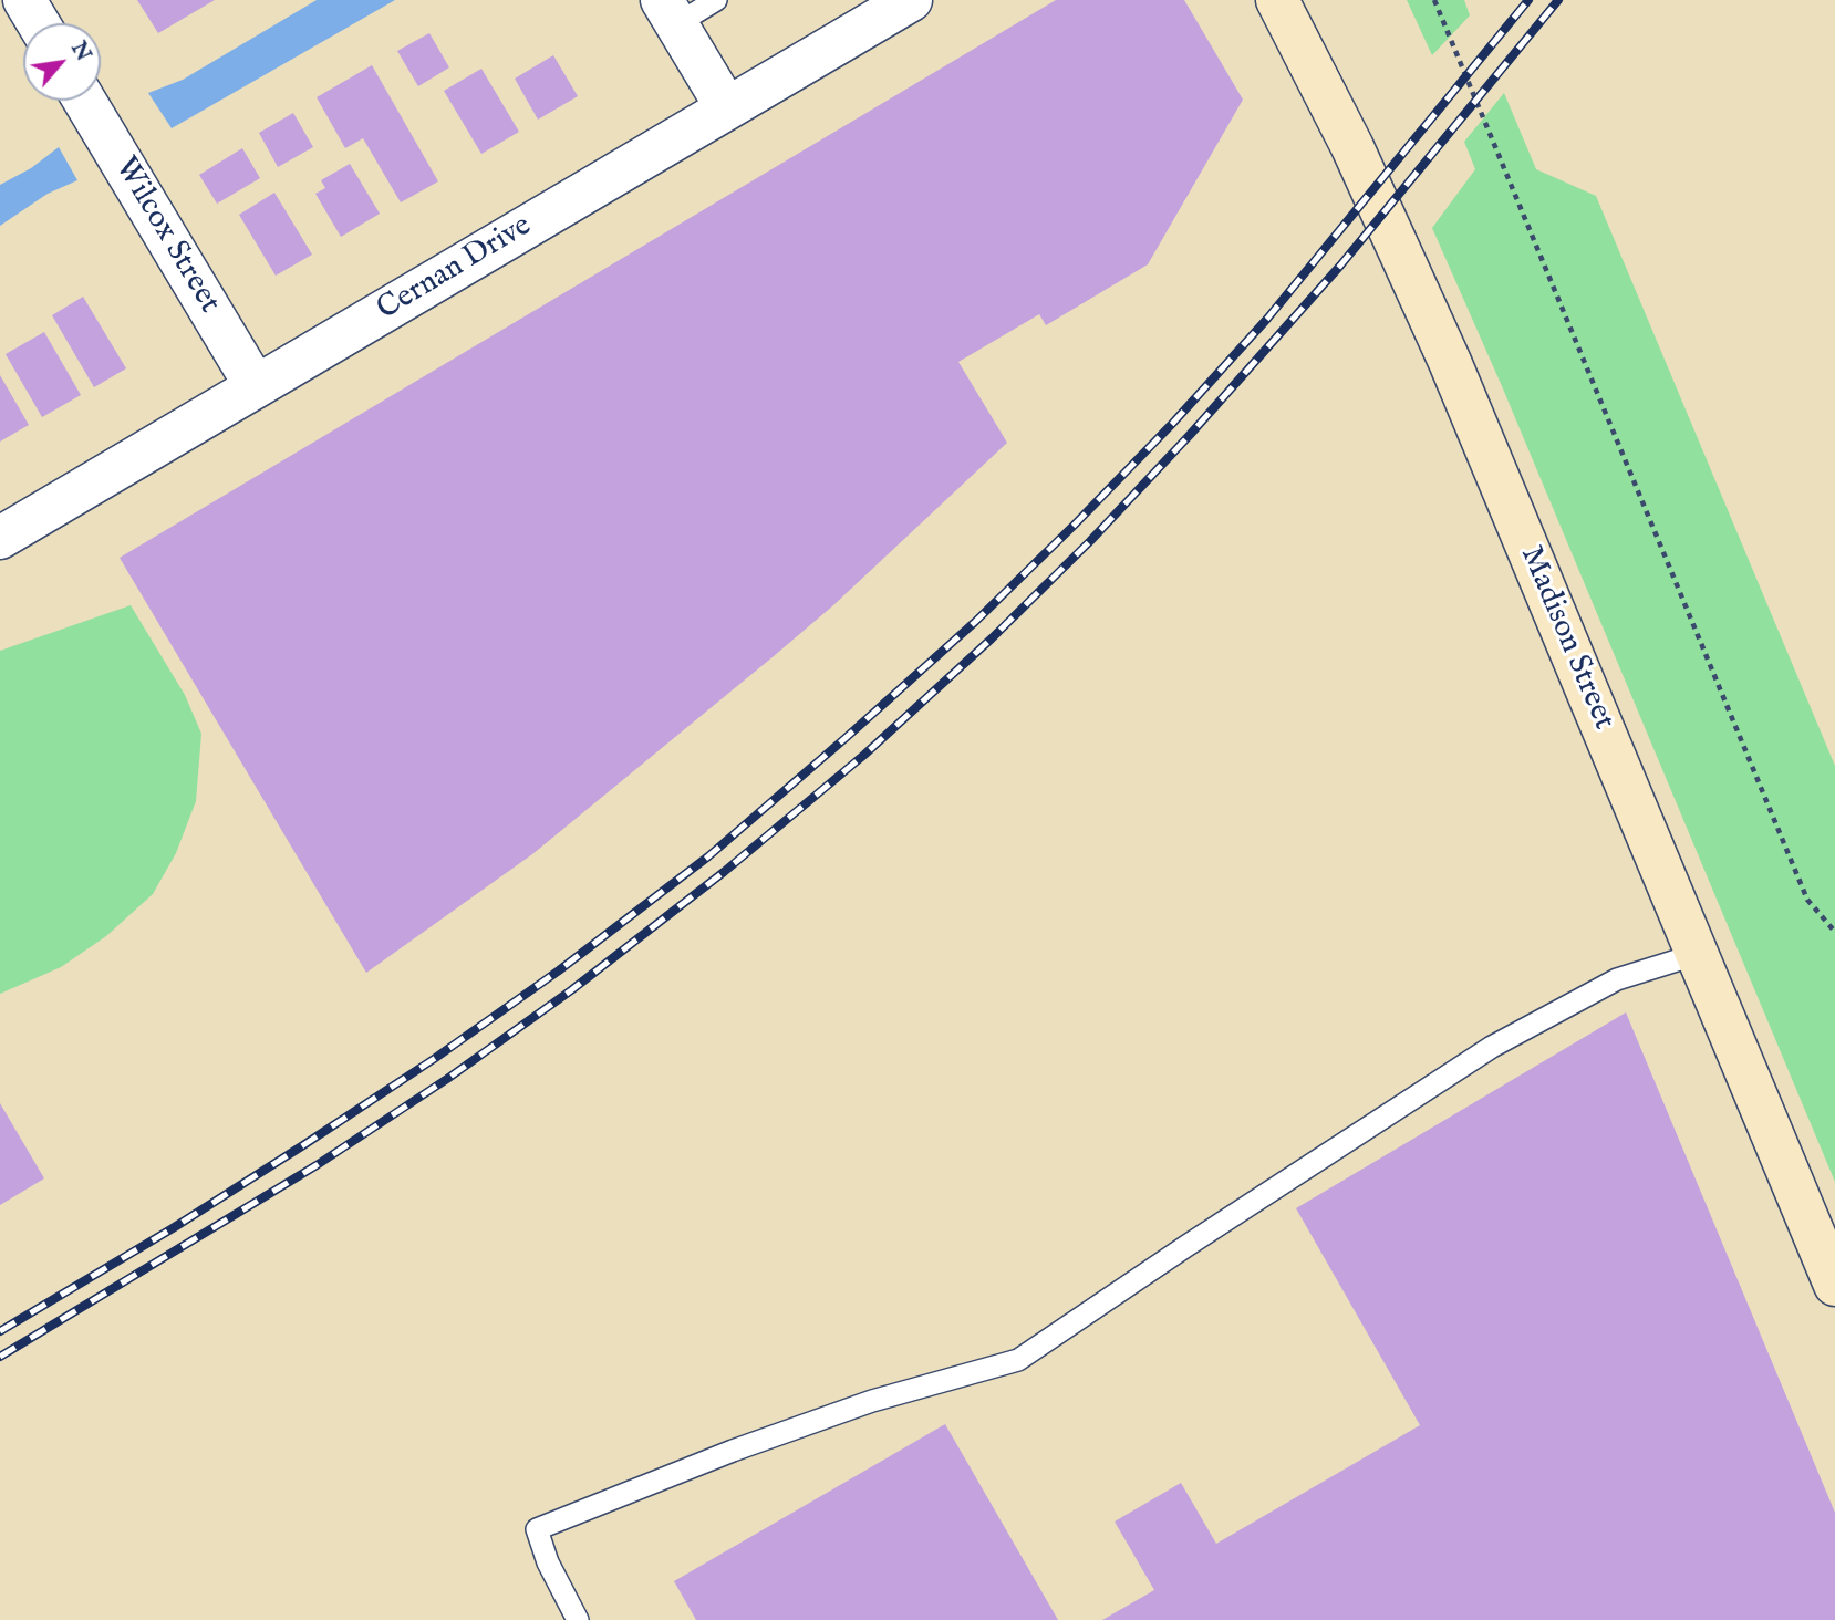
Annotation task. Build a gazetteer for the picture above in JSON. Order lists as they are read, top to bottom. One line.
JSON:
{"streets":{"street":["Wilcox Street","Cernan Drive","Madison Street"]},"crossings":[["Wilcox Street","Cernan Drive"]],"north":"top right"}
